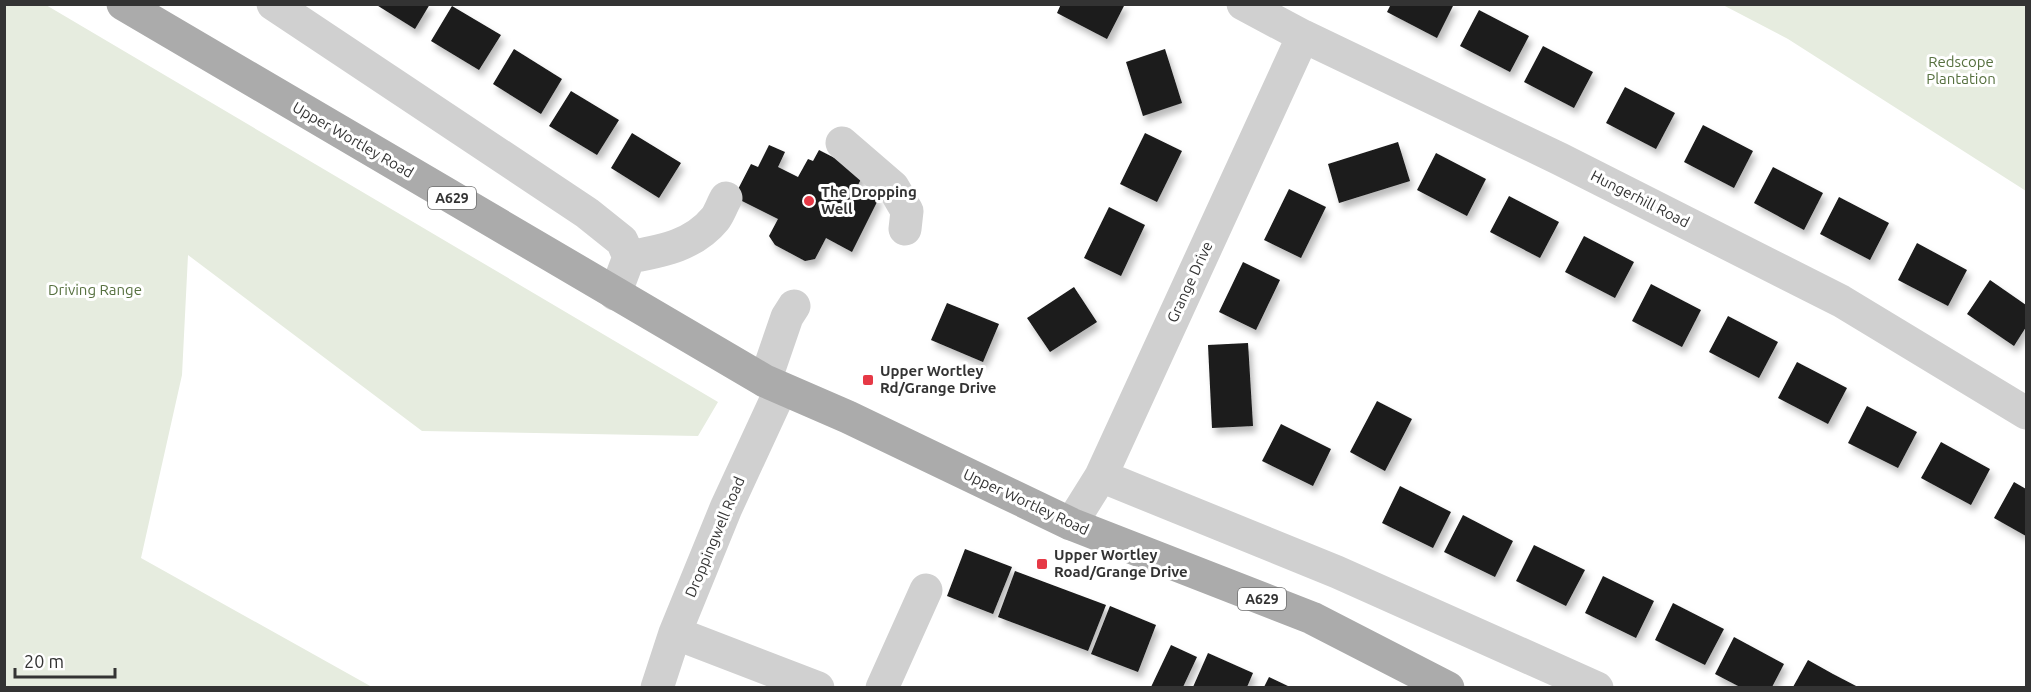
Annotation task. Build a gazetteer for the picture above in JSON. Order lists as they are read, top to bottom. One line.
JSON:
{"streets":{"main road":["Upper Wortley Road","A629"],"street":["Hungerhill Road","Grange Drive","Droppingwell Road"]},"crossings":[["Upper Wortley Road","Grange Drive"],["Upper Wortley Road","Droppingwell Road"],["Hungerhill Road","Grange Drive"]],"parks":["Redscope Plantation","Driving Range"],"places":{"other":["The Dropping Well"],"transit":["Upper Wortley Rd/Grange Drive","Upper Wortley Road/Grange Drive"]},"scale_bar":"20 m"}
